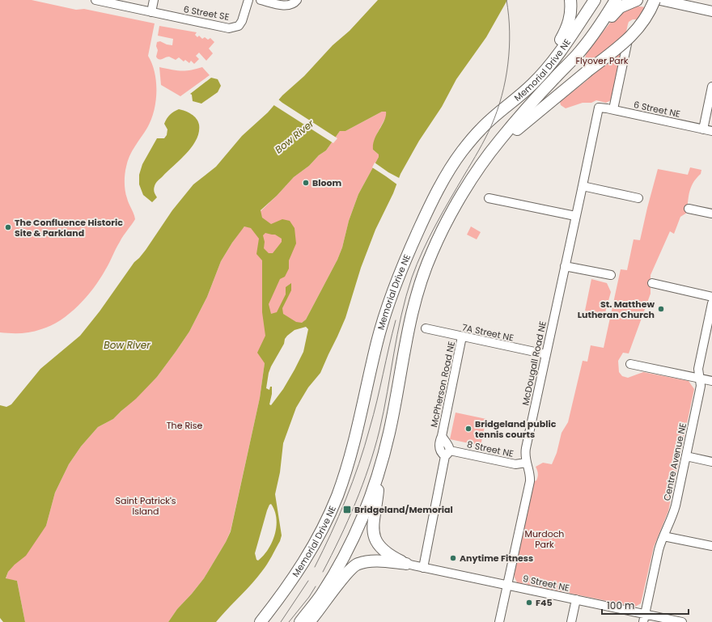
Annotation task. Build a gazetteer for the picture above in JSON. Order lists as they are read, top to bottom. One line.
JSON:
{"streets":{"highway":["Memorial Drive NE"],"street":["6 Street SE","6 Street NE","7A Street NE","McDougall Road NE","McPherson Road NE","8 Street NE","Centre Avenue NE","9 Street NE"]},"crossings":[["6 Street NE","McDougall Road NE"],["7A Street NE","McDougall Road NE"],["7A Street NE","McPherson Road NE"],["McDougall Road NE","8 Street NE"],["McDougall Road NE","9 Street NE"],["McPherson Road NE","8 Street NE"],["Centre Avenue NE","9 Street NE"]],"water":["Bow River"],"parks":["Flyover Park","The Rise","Saint Patrick's Island","Murdoch Park"],"places":{"other":["Bloom","The Confluence Historic Site & Parkland","St. Matthew Lutheran Church","Bridgeland public tennis courts","Anytime Fitness","F45"],"transit":["Bridgeland/Memorial"]},"scale_bar":"100 m"}
